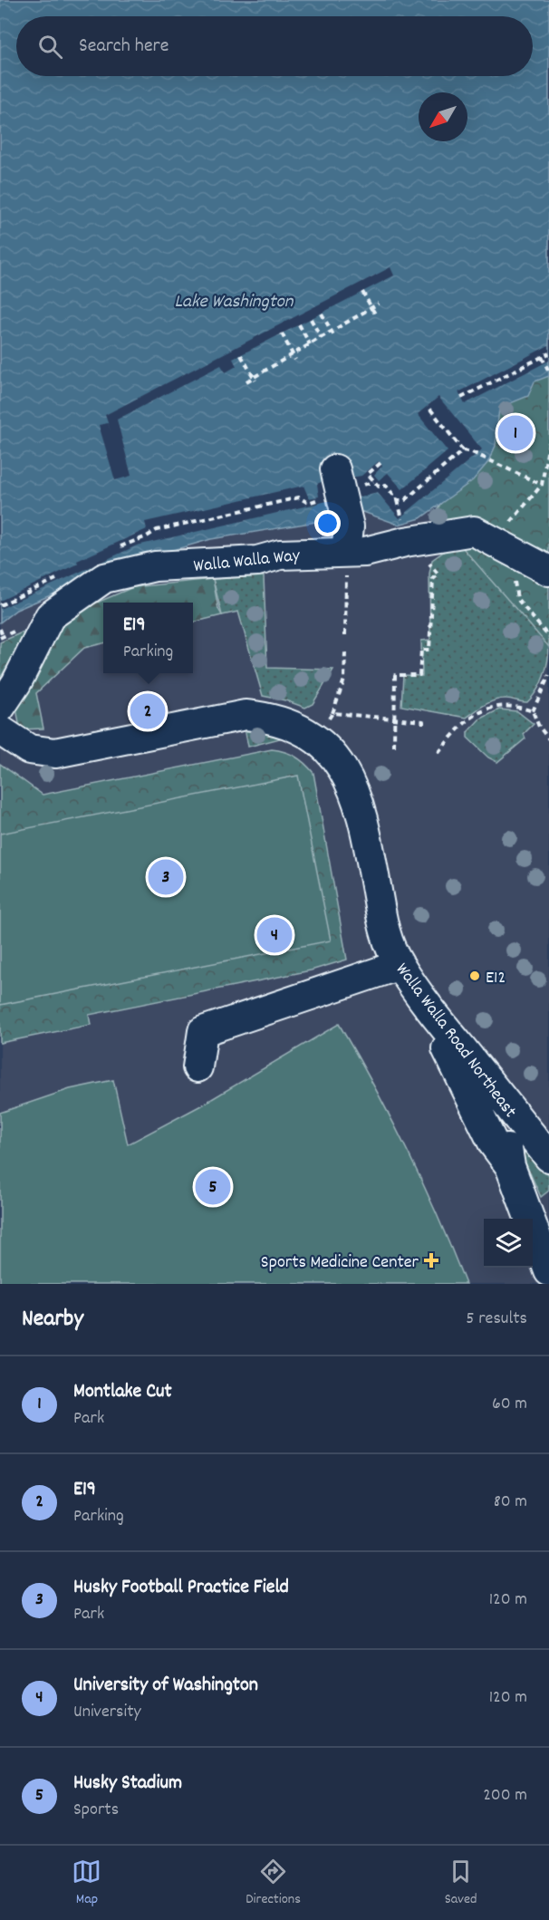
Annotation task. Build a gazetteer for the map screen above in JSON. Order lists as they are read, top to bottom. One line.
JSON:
{"streets":{"lane":["Walla Walla Way","Walla Walla Road Northeast"]},"water":["Lake Washington"],"places":{"other":["E12"],"health":["Sports Medicine Center"]},"north":"bottom left","page":{"search":"Search here","pins":["1","2","3","4","5"],"popup":["E19","Parking"],"heading":["Nearby","5 results"],"list":[{"mark":"1","name":"Montlake Cut","note":"Park","value":"60 m"},{"mark":"2","name":"E19","note":"Parking","value":"80 m"},{"mark":"3","name":"Husky Football Practice Field","note":"Park","value":"120 m"},{"mark":"4","name":"University of Washington","note":"University","value":"120 m"},{"mark":"5","name":"Husky Stadium","note":"Sports","value":"200 m"}],"nav":["Map","Directions","Saved"]}}
